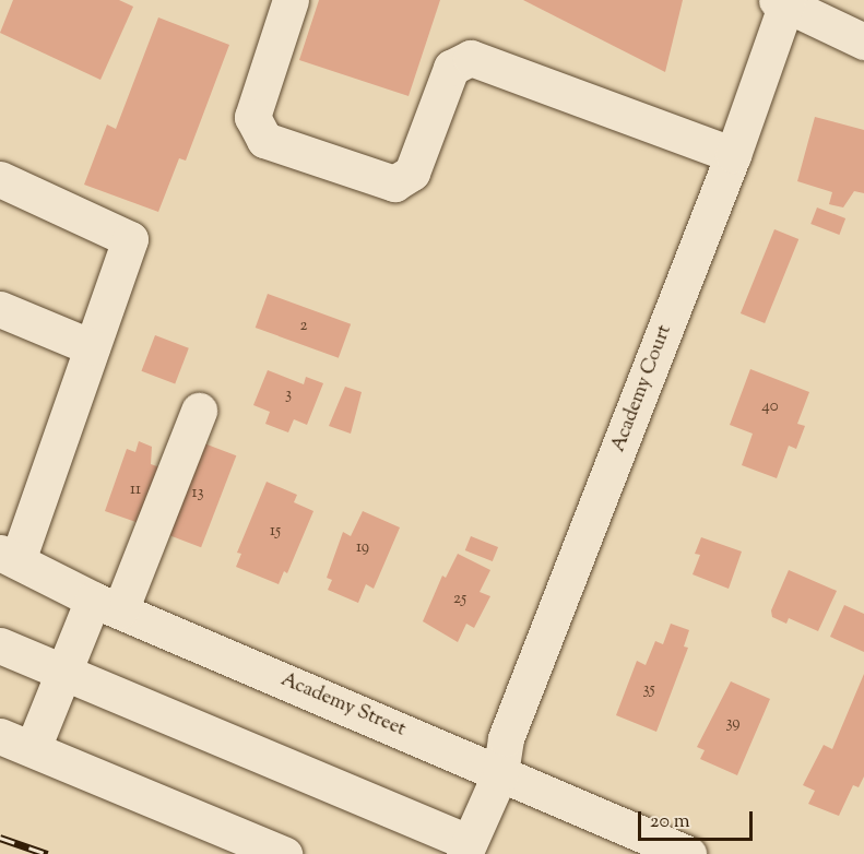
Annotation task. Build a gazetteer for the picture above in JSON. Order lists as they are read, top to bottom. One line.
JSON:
{"streets":{"street":["Academy Court","Academy Street"]},"crossings":[["Academy Court","Academy Street"]],"house_numbers":["2","3","40","11","13","15","19","25","35","39"],"scale_bar":"20 m"}
